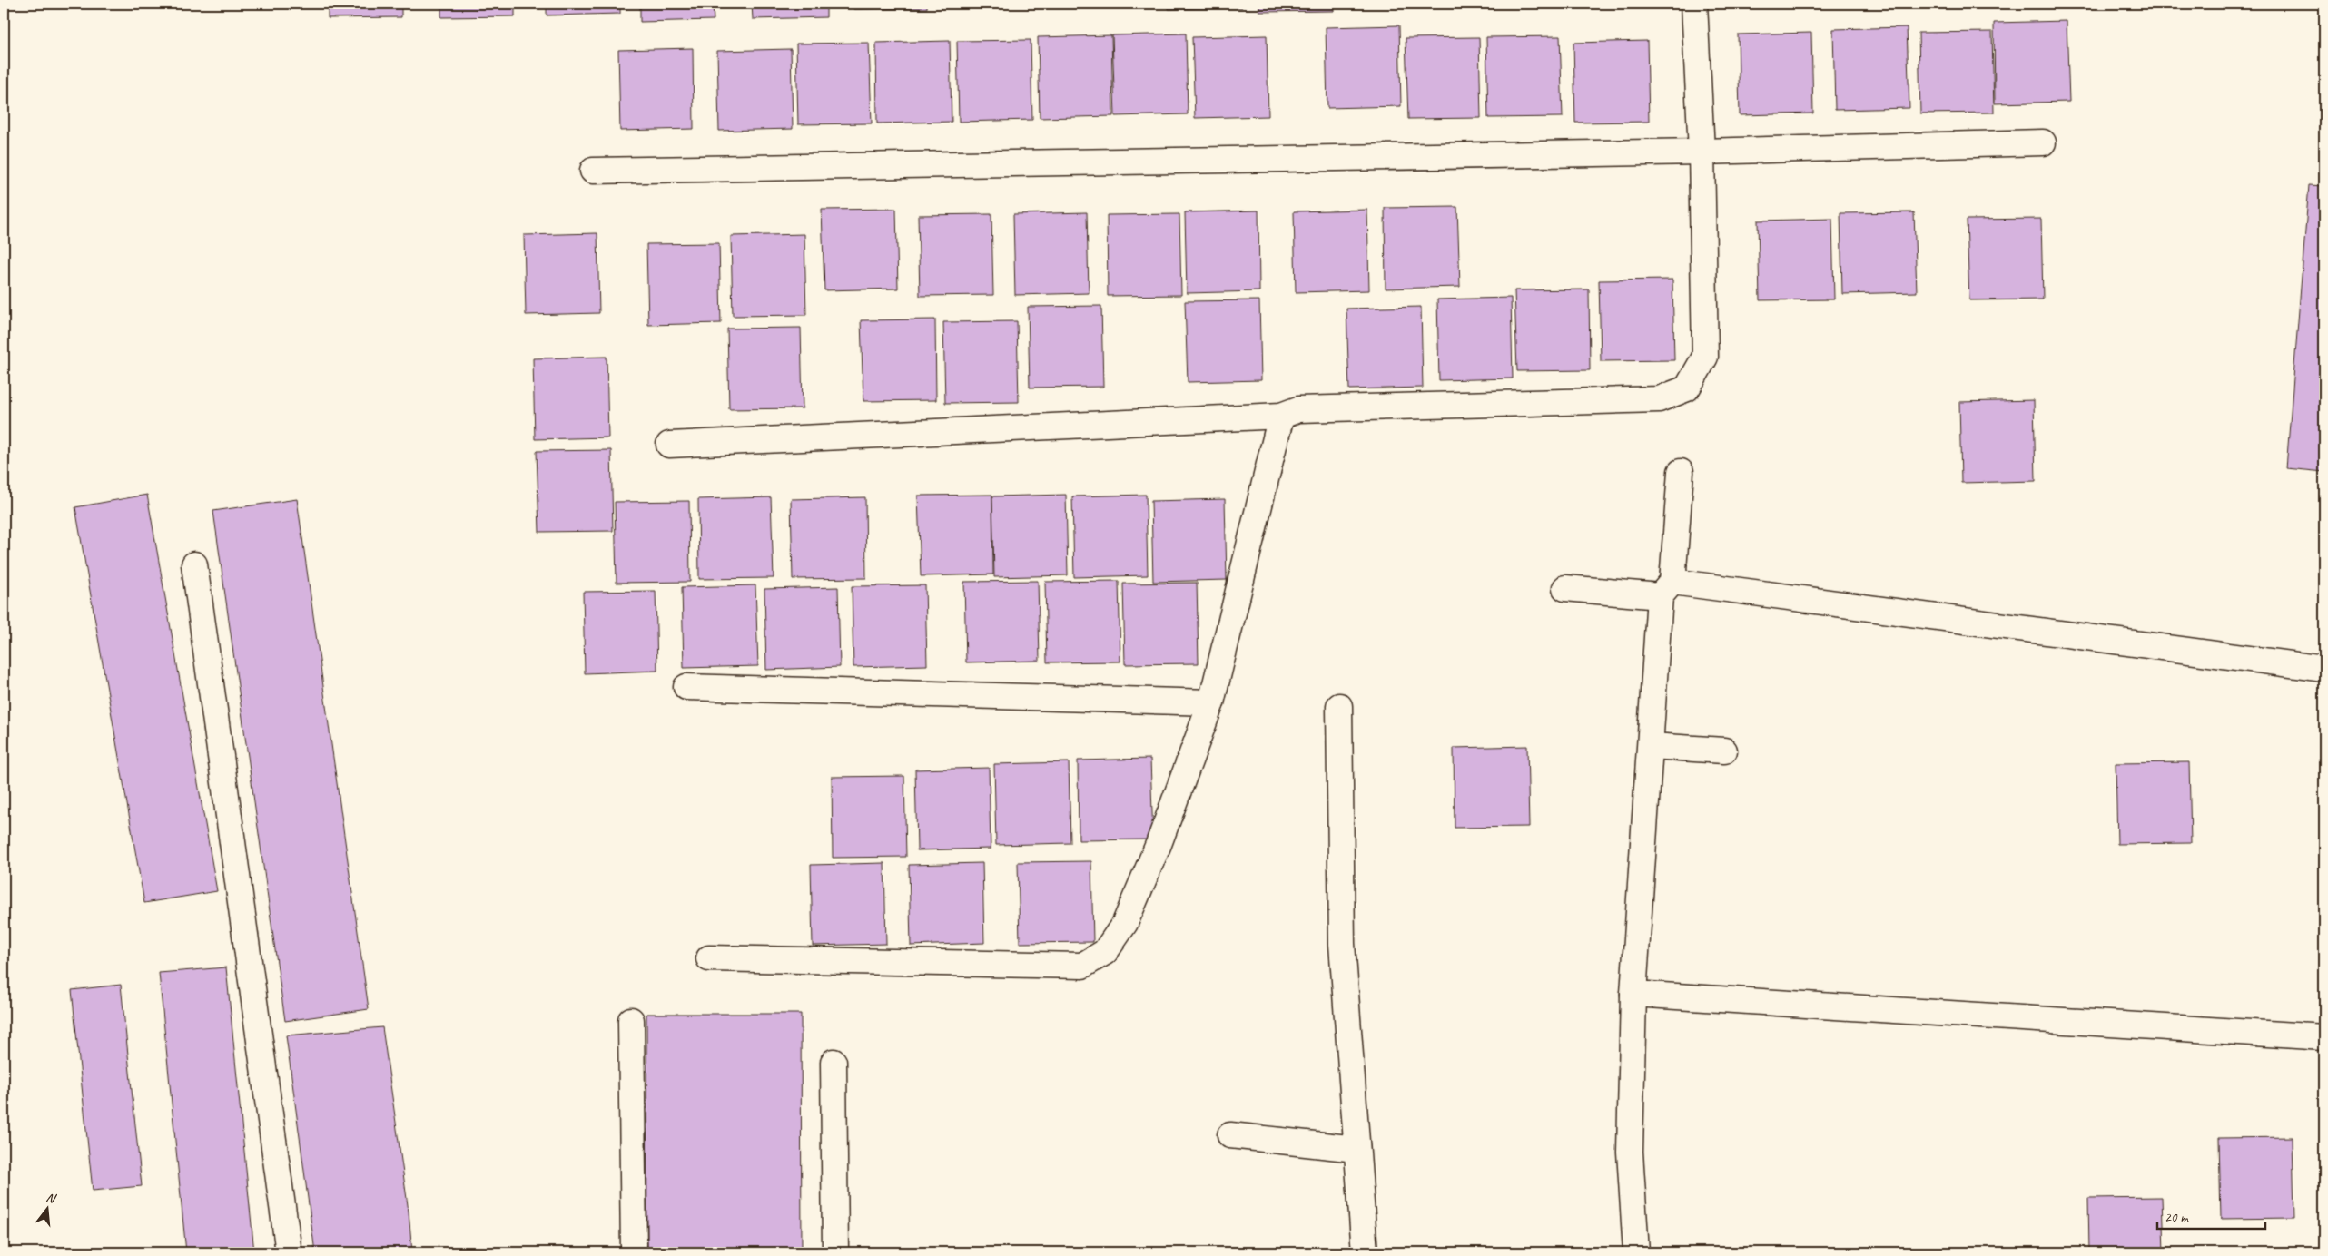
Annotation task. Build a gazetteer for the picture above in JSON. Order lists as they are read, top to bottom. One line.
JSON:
{"scale_bar":"20 m","north":"top"}
